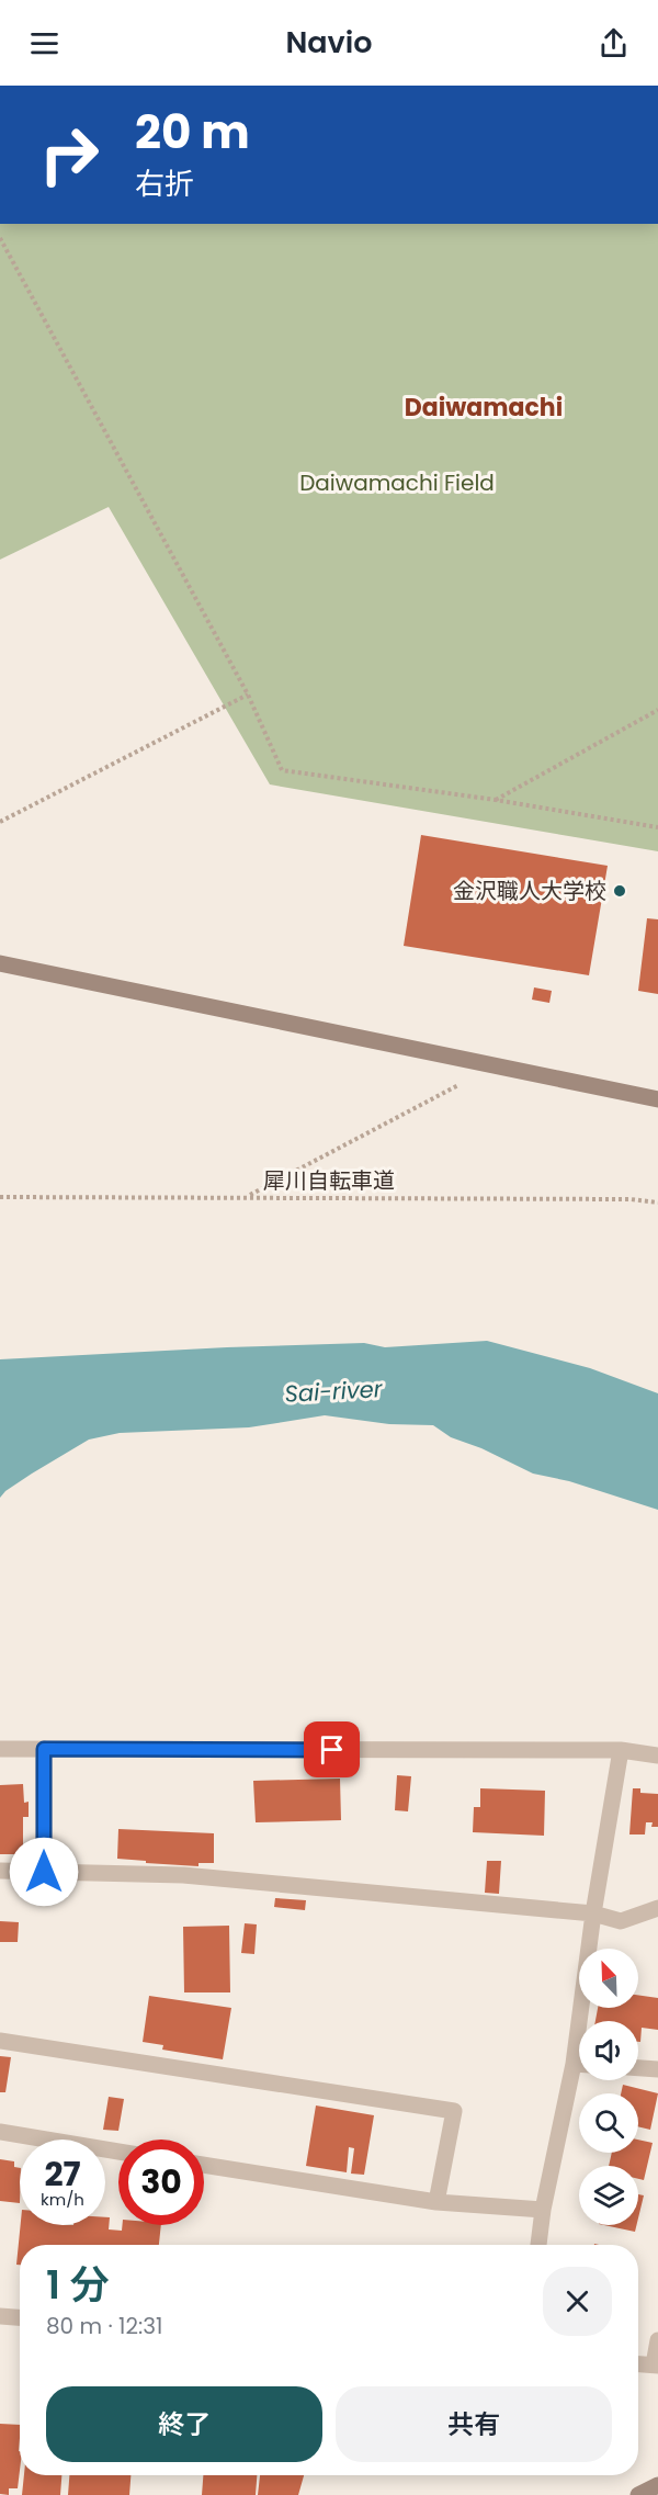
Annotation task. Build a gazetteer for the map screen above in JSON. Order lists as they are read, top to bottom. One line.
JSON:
{"streets":{"path":["犀川自転車道"]},"districts":["Daiwamachi"],"water":["Sai-river"],"parks":["Daiwamachi Field"],"places":["金沢職人大学校"],"north":"top left","page":{"header":"Navio","turn":["20 m","右折"],"speed":"27 km/h","limit":"30","heading":["1 分","80 m · 12:31"],"buttons":["終了","共有"]}}
